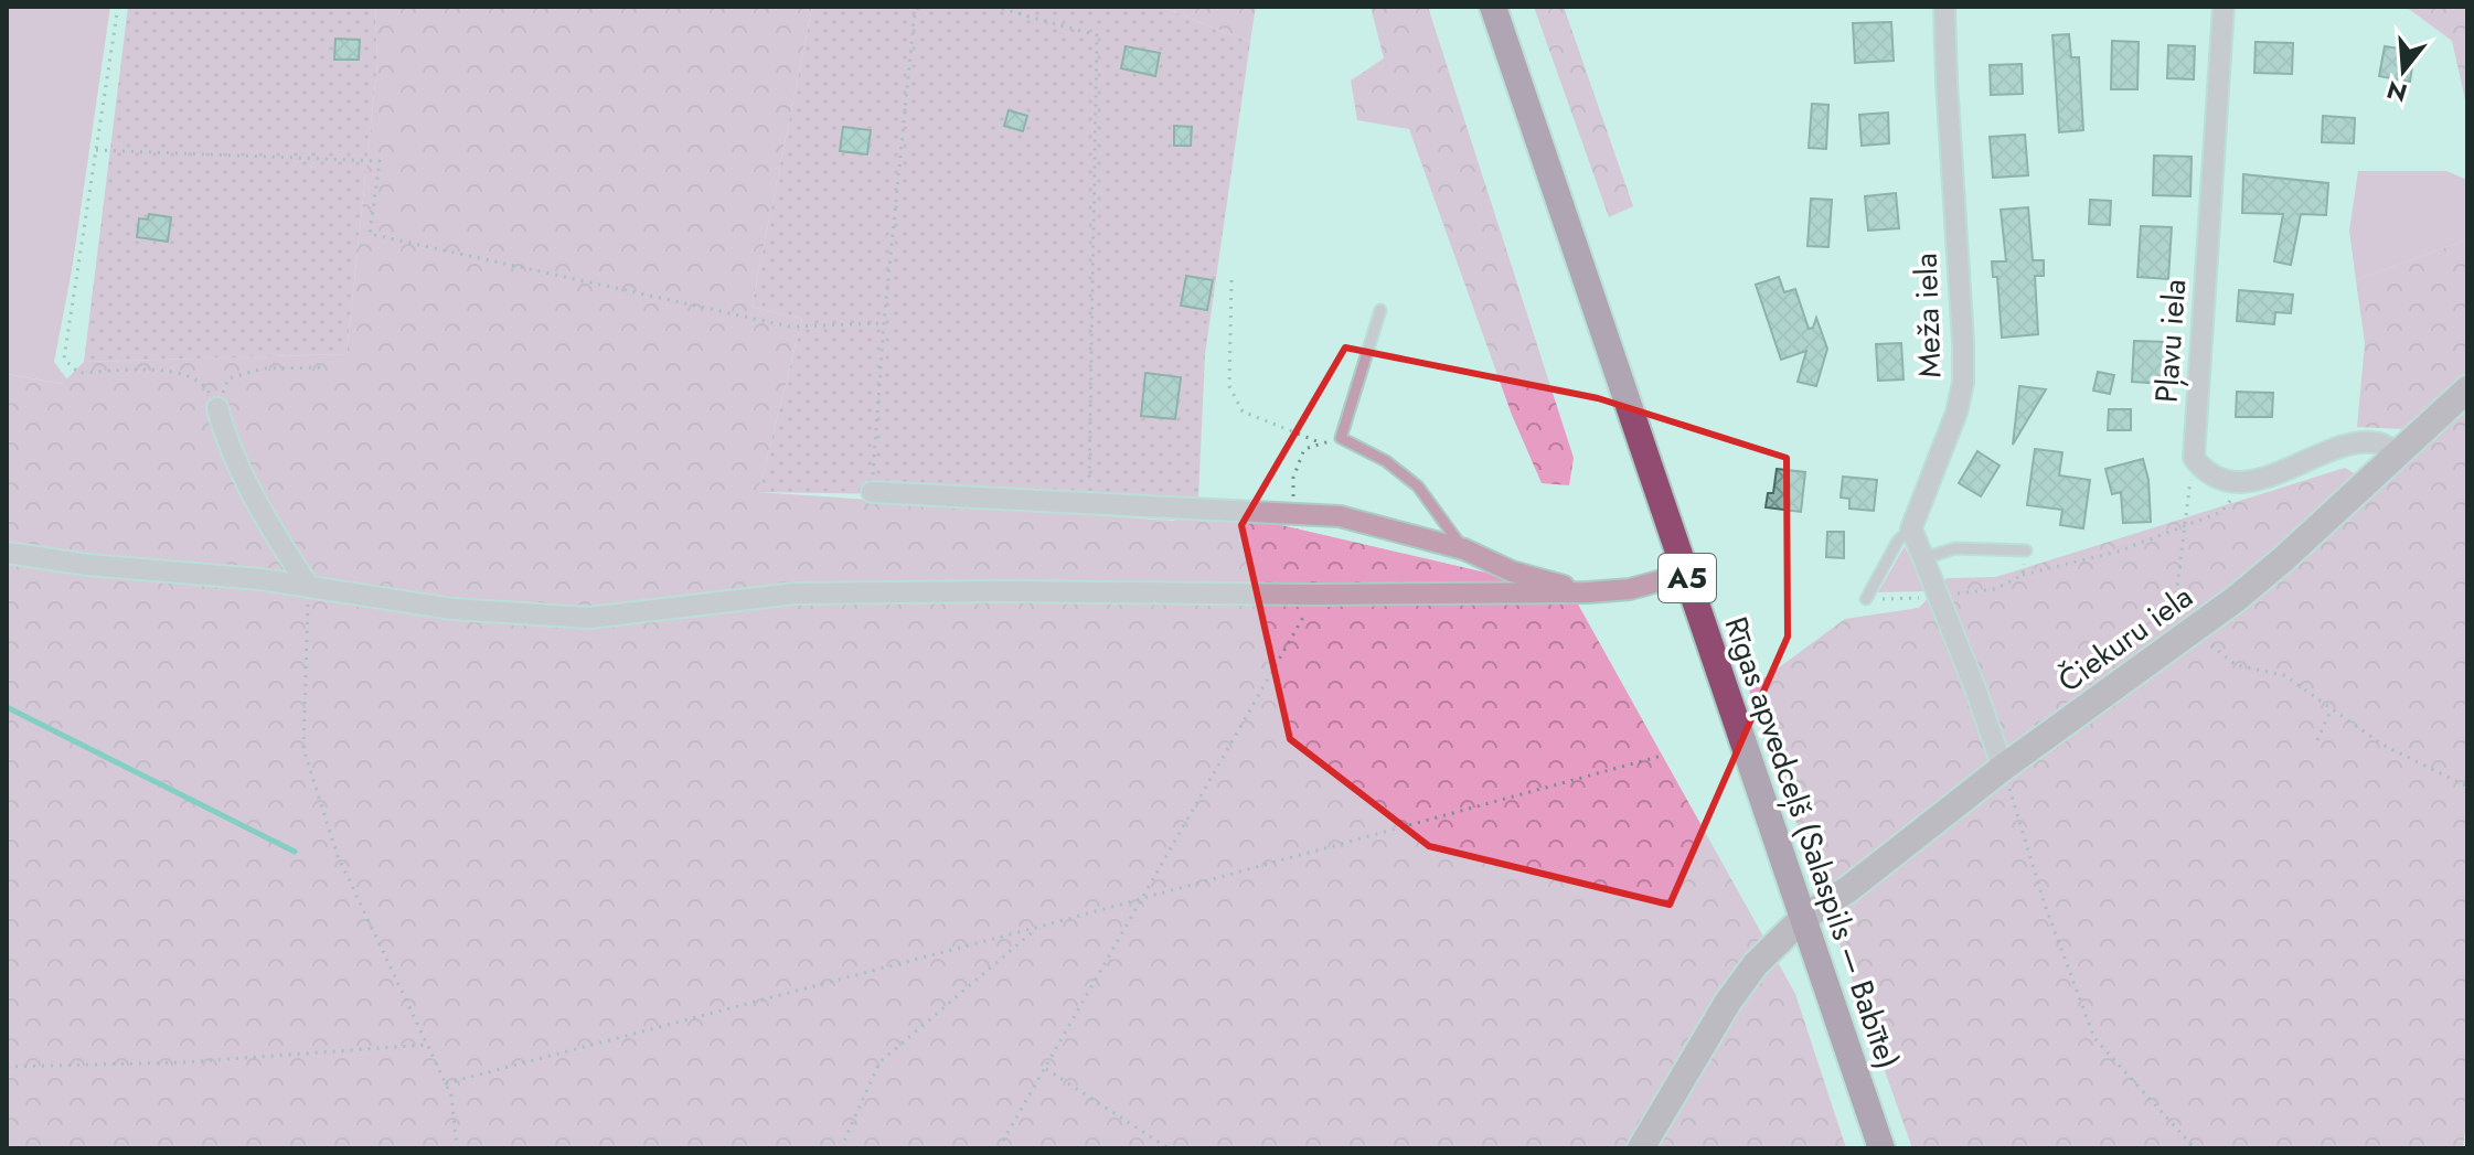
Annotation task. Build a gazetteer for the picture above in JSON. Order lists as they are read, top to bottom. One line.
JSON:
{"streets":{"highway":["A5","Rīgas apvedceļš (Salaspils — Babīte)"],"main road":["Čiekuru iela"],"street":["Meža iela","Pļavu iela"]},"crossings":[["Čiekuru iela","Rīgas apvedceļš (Salaspils — Babīte)"]],"north":"bottom"}
